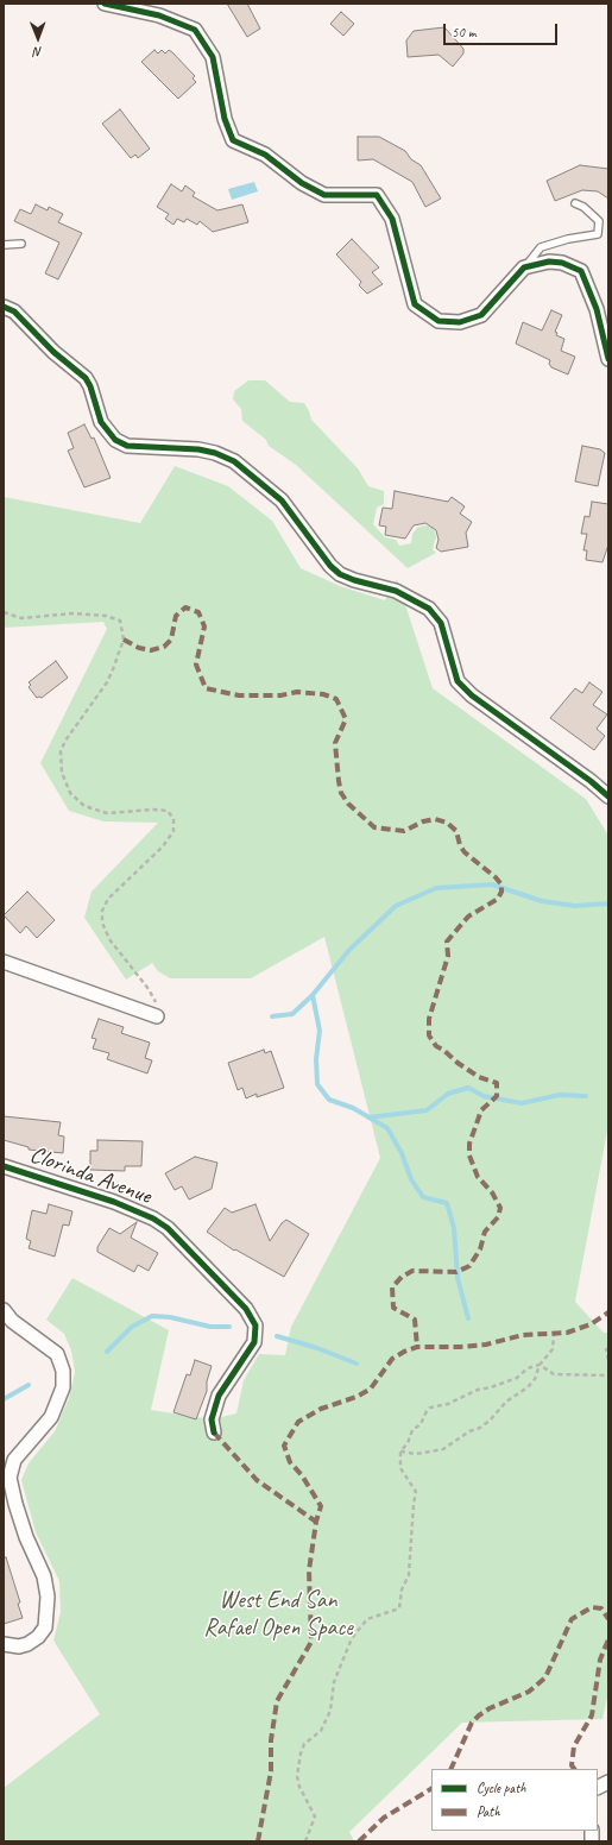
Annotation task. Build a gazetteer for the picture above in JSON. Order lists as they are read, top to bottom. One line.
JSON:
{"streets":{"street":["Clorinda Avenue"]},"parks":["West End San Rafael Open Space"],"legend":["Cycle path","Path"],"scale_bar":"50 m","north":"bottom"}
